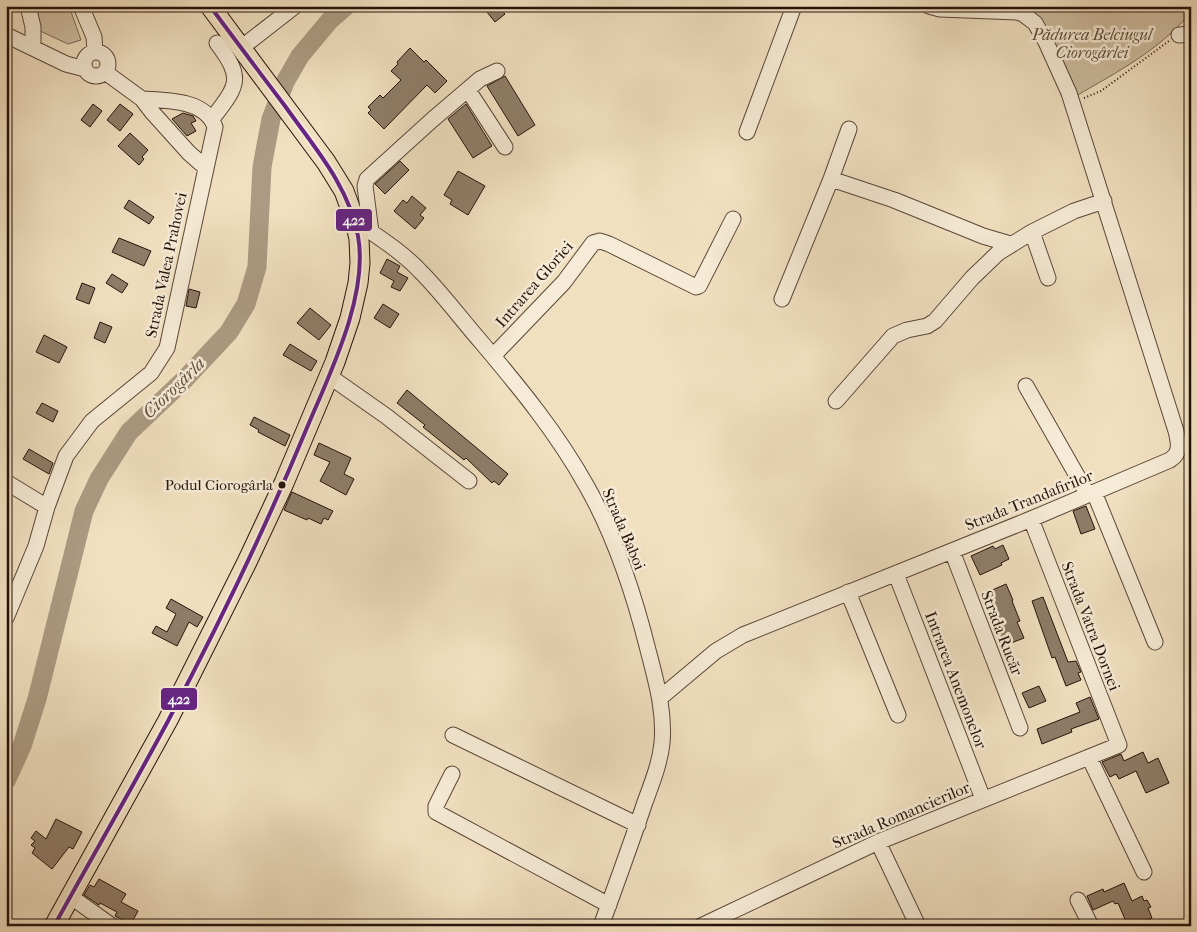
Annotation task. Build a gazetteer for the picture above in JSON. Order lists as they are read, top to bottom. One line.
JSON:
{"streets":{"street":["Strada Valea Prahovei","Intrarea Gloriei","Strada Trandafirilor","Strada Baboi","Strada Vatra Dornei","Strada Rucăr","Intrarea Anemonelor","Strada Romancierilor"]},"crossings":[["Intrarea Gloriei","Strada Baboi"],["Strada Trandafirilor","Strada Baboi"],["Strada Trandafirilor","Strada Vatra Dornei"],["Strada Trandafirilor","Strada Rucăr"],["Strada Trandafirilor","Intrarea Anemonelor"],["Strada Vatra Dornei","Strada Romancierilor"],["Intrarea Anemonelor","Strada Romancierilor"]],"water":["Ciorogârla"],"parks":["Pădurea Belciugul Ciorogârlei"],"places":["Podul Ciorogârla"],"lines":["transit line 422"]}
